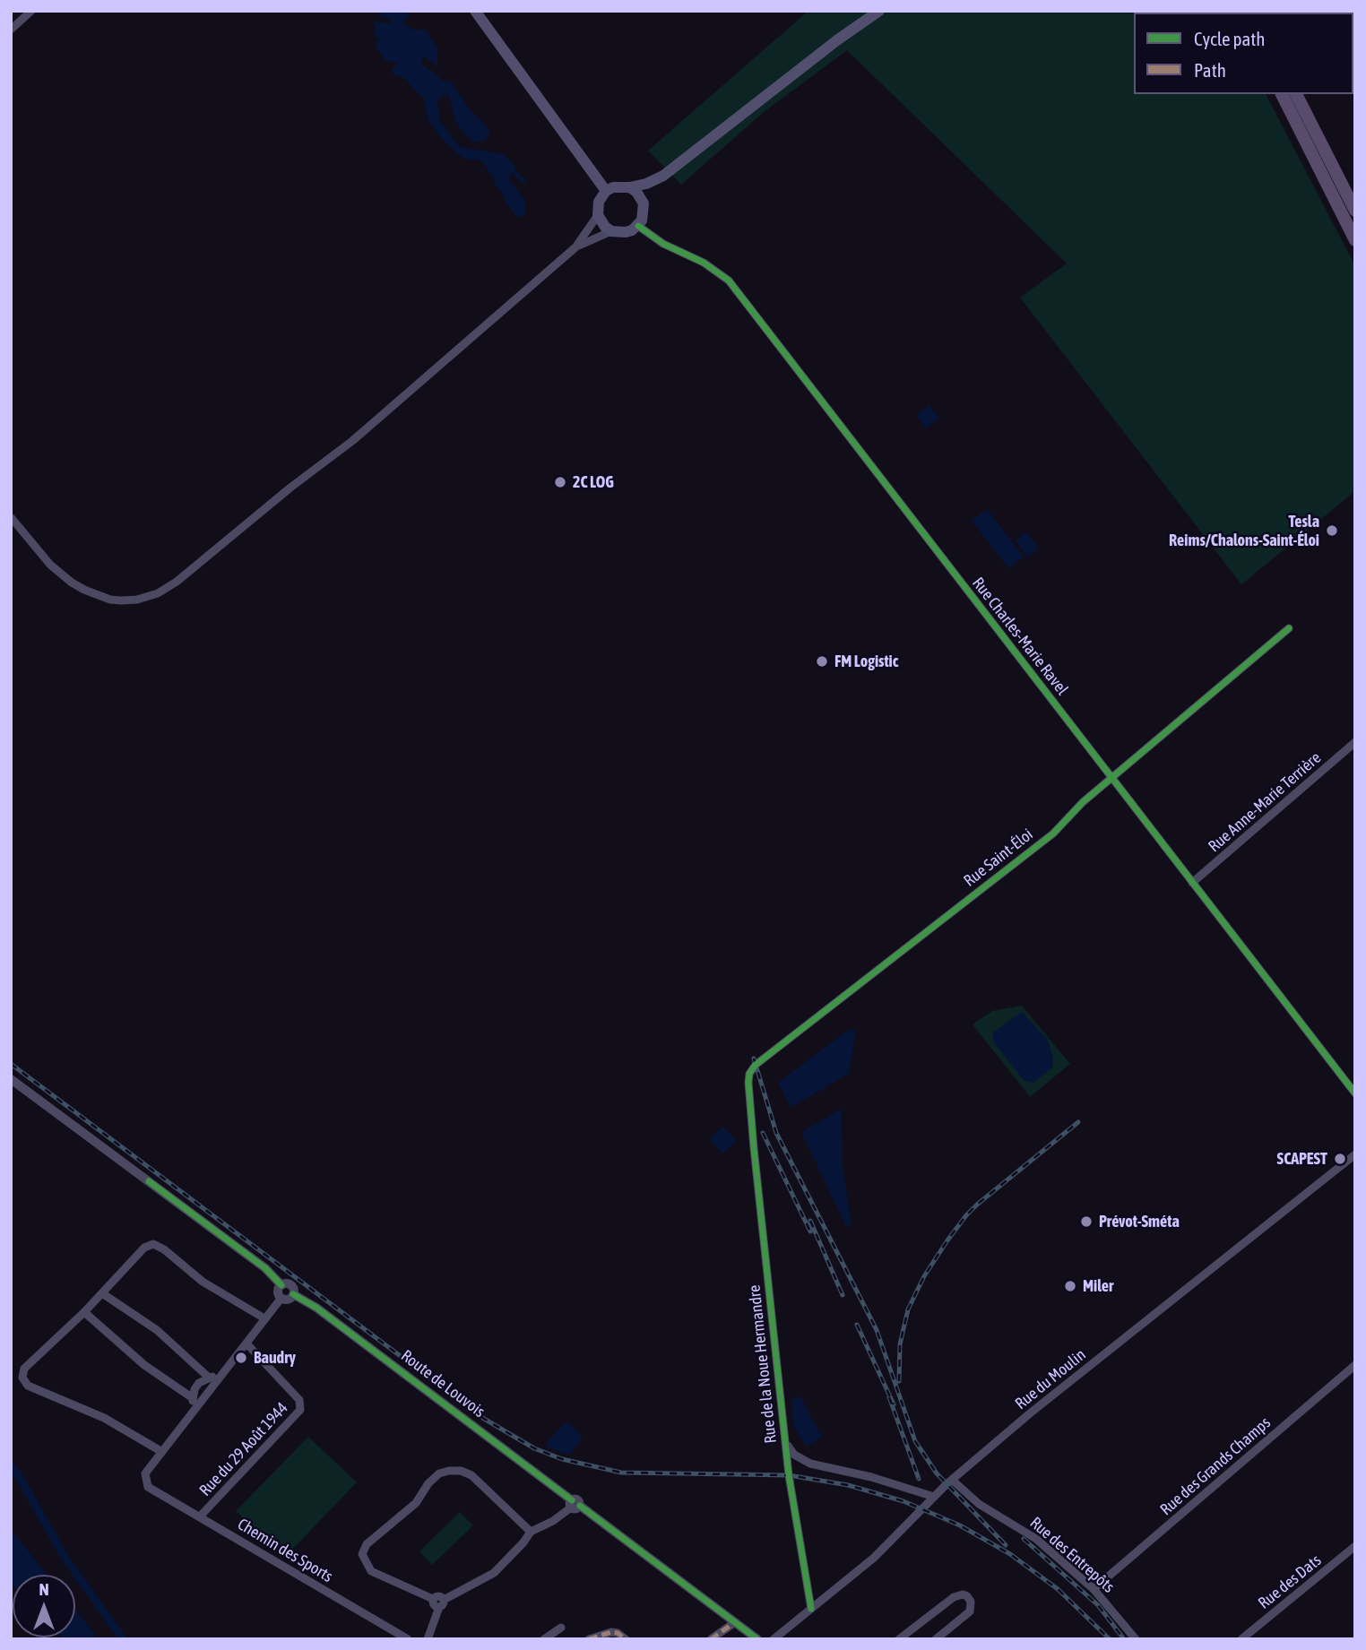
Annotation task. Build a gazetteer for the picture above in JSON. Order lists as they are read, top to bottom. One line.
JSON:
{"streets":{"street":["Rue Charles-Marie Ravel","Rue Anne-Marie Terrière","Rue Saint-Éloi","Rue de la Noue Hermandre","Rue du Moulin","Route de Louvois","Rue du 29 Août 1944","Rue des Grands Champs","Chemin des Sports","Rue des Entrepôts","Rue des Dats"]},"crossings":[["Rue Charles-Marie Ravel","Rue Anne-Marie Terrière"],["Rue Charles-Marie Ravel","Rue Saint-Éloi"],["Rue Saint-Éloi","Rue de la Noue Hermandre"],["Rue de la Noue Hermandre","Rue du Moulin"],["Rue du Moulin","Rue des Entrepôts"],["Rue du 29 Août 1944","Chemin des Sports"],["Rue des Grands Champs","Rue des Entrepôts"]],"places":["2C LOG","Tesla Reims/Chalons-Saint-Éloi","FM Logistic","SCAPEST","Prévot-Sméta","Miler","Baudry"],"legend":["Cycle path","Path"],"north":"top"}
